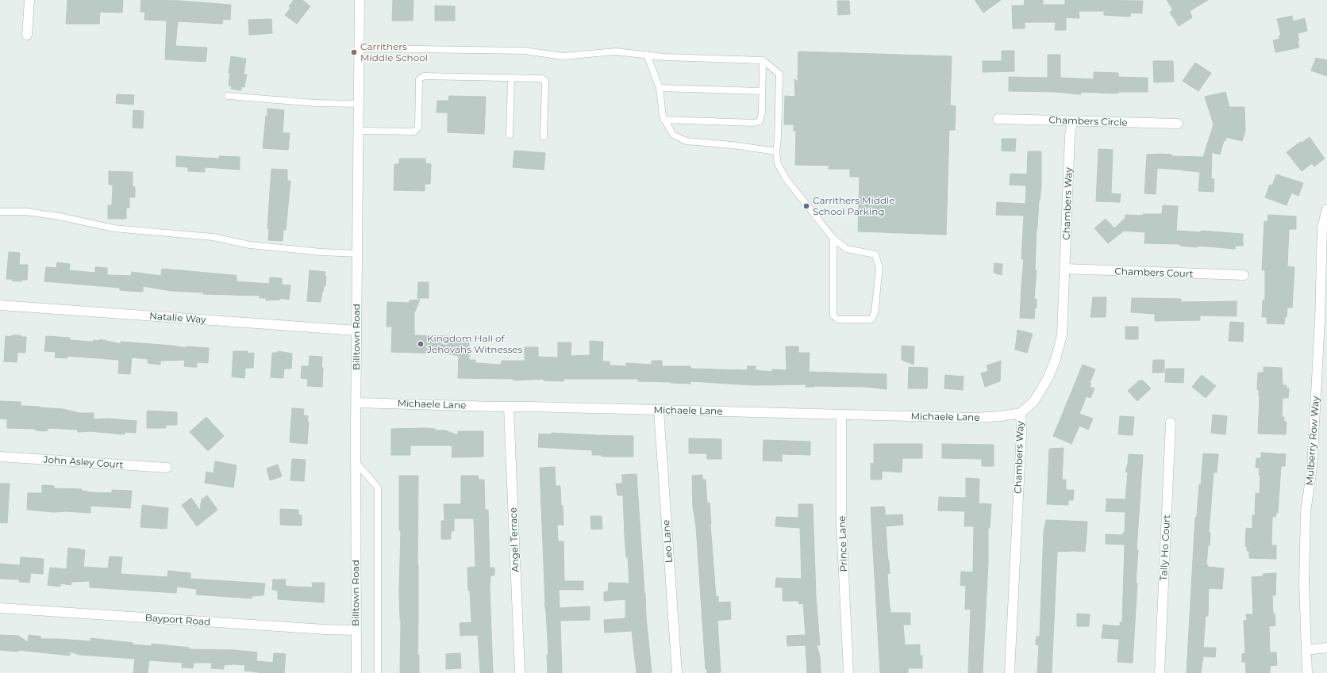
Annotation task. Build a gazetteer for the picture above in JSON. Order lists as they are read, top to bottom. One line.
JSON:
{"streets":{"street":["Chambers Circle","Chambers Way","Chambers Court","Natalie Way","Billtown Road","Michaele Lane","Mulberry Row Way","John Asley Court","Angel Terrace","Leo Lane","Prince Lane","Tally Ho Court","Bayport Road"]},"crossings":[["Chambers Circle","Chambers Way"],["Chambers Way","Chambers Court"],["Chambers Way","Michaele Lane"],["Natalie Way","Billtown Road"],["Billtown Road","Michaele Lane"],["Billtown Road","Bayport Road"],["Michaele Lane","Angel Terrace"],["Michaele Lane","Leo Lane"],["Michaele Lane","Prince Lane"]],"places":["Carrithers Middle School","Carrithers Middle School Parking","Kingdom Hall of Jehovahs Witnesses"]}
